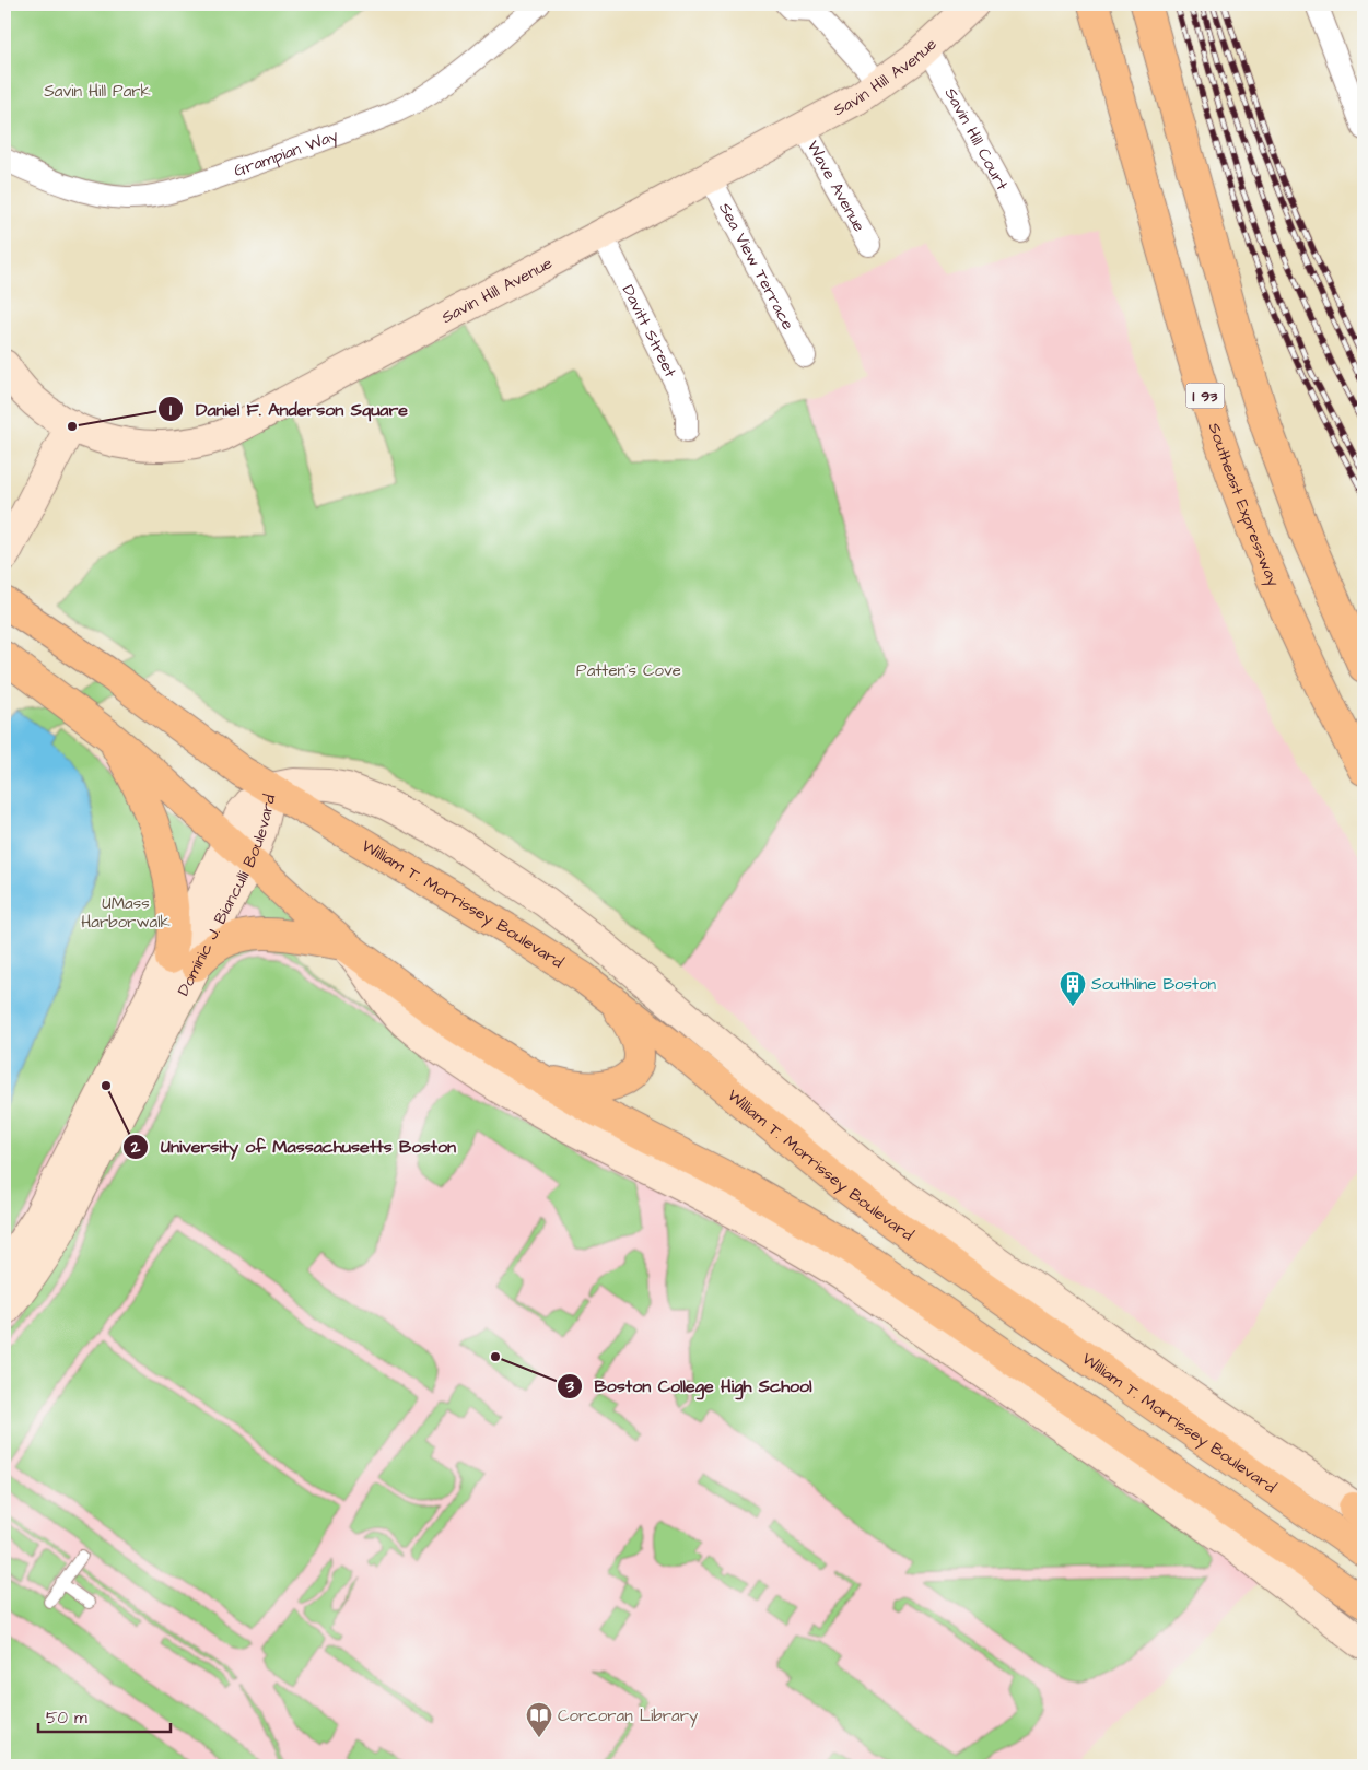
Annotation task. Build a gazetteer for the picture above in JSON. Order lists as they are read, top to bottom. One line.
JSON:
{"streets":{"main road":["I 93","Southeast Expressway","William T. Morrissey Boulevard"],"street":["Savin Hill Avenue","Savin Hill Court","Grampian Way","Wave Avenue","Sea View Terrace","Davitt Street","Dominic J. Bianculli Boulevard"]},"crossings":[["Savin Hill Avenue","Savin Hill Court"],["Savin Hill Avenue","Wave Avenue"],["Savin Hill Avenue","Sea View Terrace"],["Savin Hill Avenue","Davitt Street"],["Dominic J. Bianculli Boulevard","William T. Morrissey Boulevard"]],"parks":["Savin Hill Park","Patten's Cove","UMass Harborwalk"],"places":{"other":["Daniel F. Anderson Square","University of Massachusetts Boston","Boston College High School"],"building":["Southline Boston"],"library":["Corcoran Library"]},"scale_bar":"50 m"}
